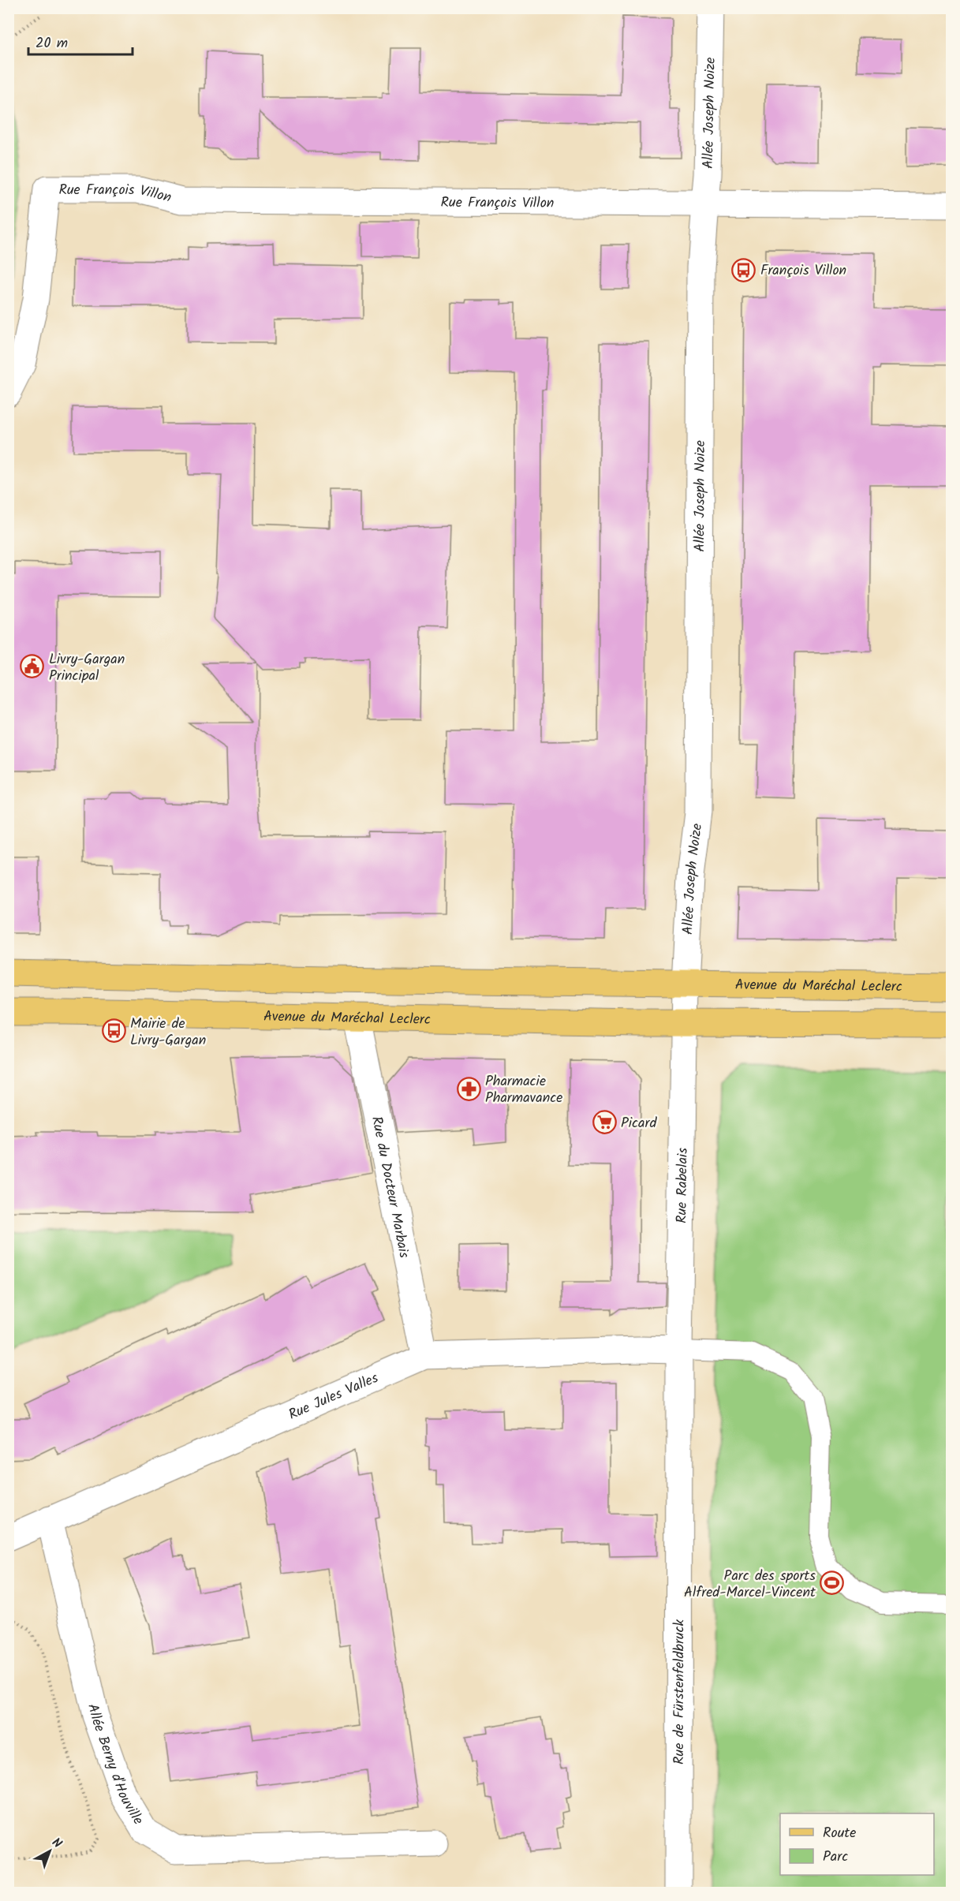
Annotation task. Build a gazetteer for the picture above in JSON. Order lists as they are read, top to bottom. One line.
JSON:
{"streets":{"main road":["Avenue du Maréchal Leclerc"],"street":["Allée Joseph Noize","Rue François Villon","Rue Rabelais","Rue du Docteur Marbais","Rue Jules Valles","Rue de Fürstenfeldbruck","Allée Berny d'Houville"]},"crossings":[["Allée Joseph Noize","Rue François Villon"],["Allée Joseph Noize","Avenue du Maréchal Leclerc"],["Avenue du Maréchal Leclerc","Rue Rabelais"],["Avenue du Maréchal Leclerc","Rue du Docteur Marbais"],["Rue Rabelais","Rue Jules Valles"],["Rue Rabelais","Rue de Fürstenfeldbruck"],["Rue du Docteur Marbais","Rue Jules Valles"],["Rue Jules Valles","Rue de Fürstenfeldbruck"],["Rue Jules Valles","Allée Berny d'Houville"]],"places":{"bus stop":["François Villon","Mairie de Livry-Gargan"],"public building":["Livry-Gargan Principal"],"pharmacy":["Pharmacie Pharmavance"],"supermarket":["Picard"],"sports":["Parc des sports Alfred-Marcel-Vincent"]},"legend":["Route","Parc"],"scale_bar":"20 m","north":"top right"}
